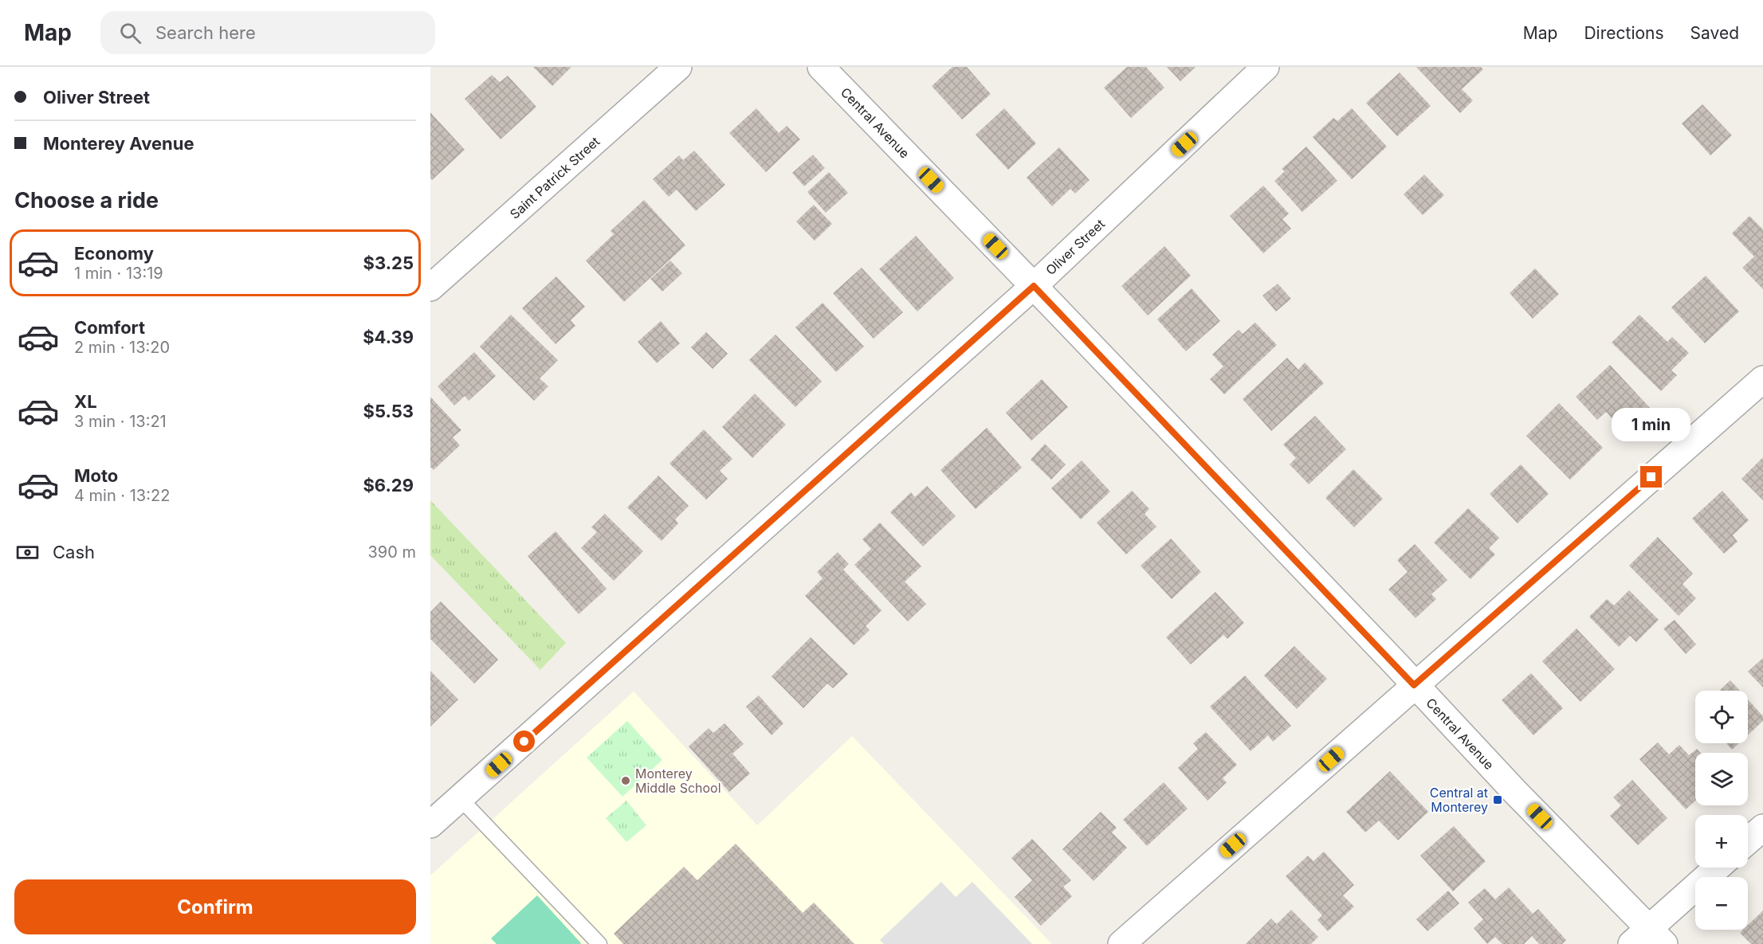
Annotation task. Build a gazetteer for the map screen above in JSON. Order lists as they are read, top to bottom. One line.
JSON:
{"streets":{"street":["Central Avenue","Saint Patrick Street","Oliver Street"]},"crossings":[["Central Avenue","Oliver Street"]],"places":{"other":["Monterey Middle School"],"transit":["Central at Monterey"]},"page":{"header":"Map","search":"Search here","nav":["Map","Directions","Saved"],"banner":["Oliver Street","Monterey Avenue"],"heading":"Choose a ride","list":[{"name":"Economy","note":"1 min · 13:19","value":"$3.25"},{"name":"Comfort","note":"2 min · 13:20","value":"$4.39"},{"name":"XL","note":"3 min · 13:21","value":"$5.53"},{"name":"Moto","note":"4 min · 13:22","value":"$6.29"}],"bubble":"1 min","pay":["Cash","390 m"],"map_buttons":["+","−"],"buttons":"Confirm"}}
